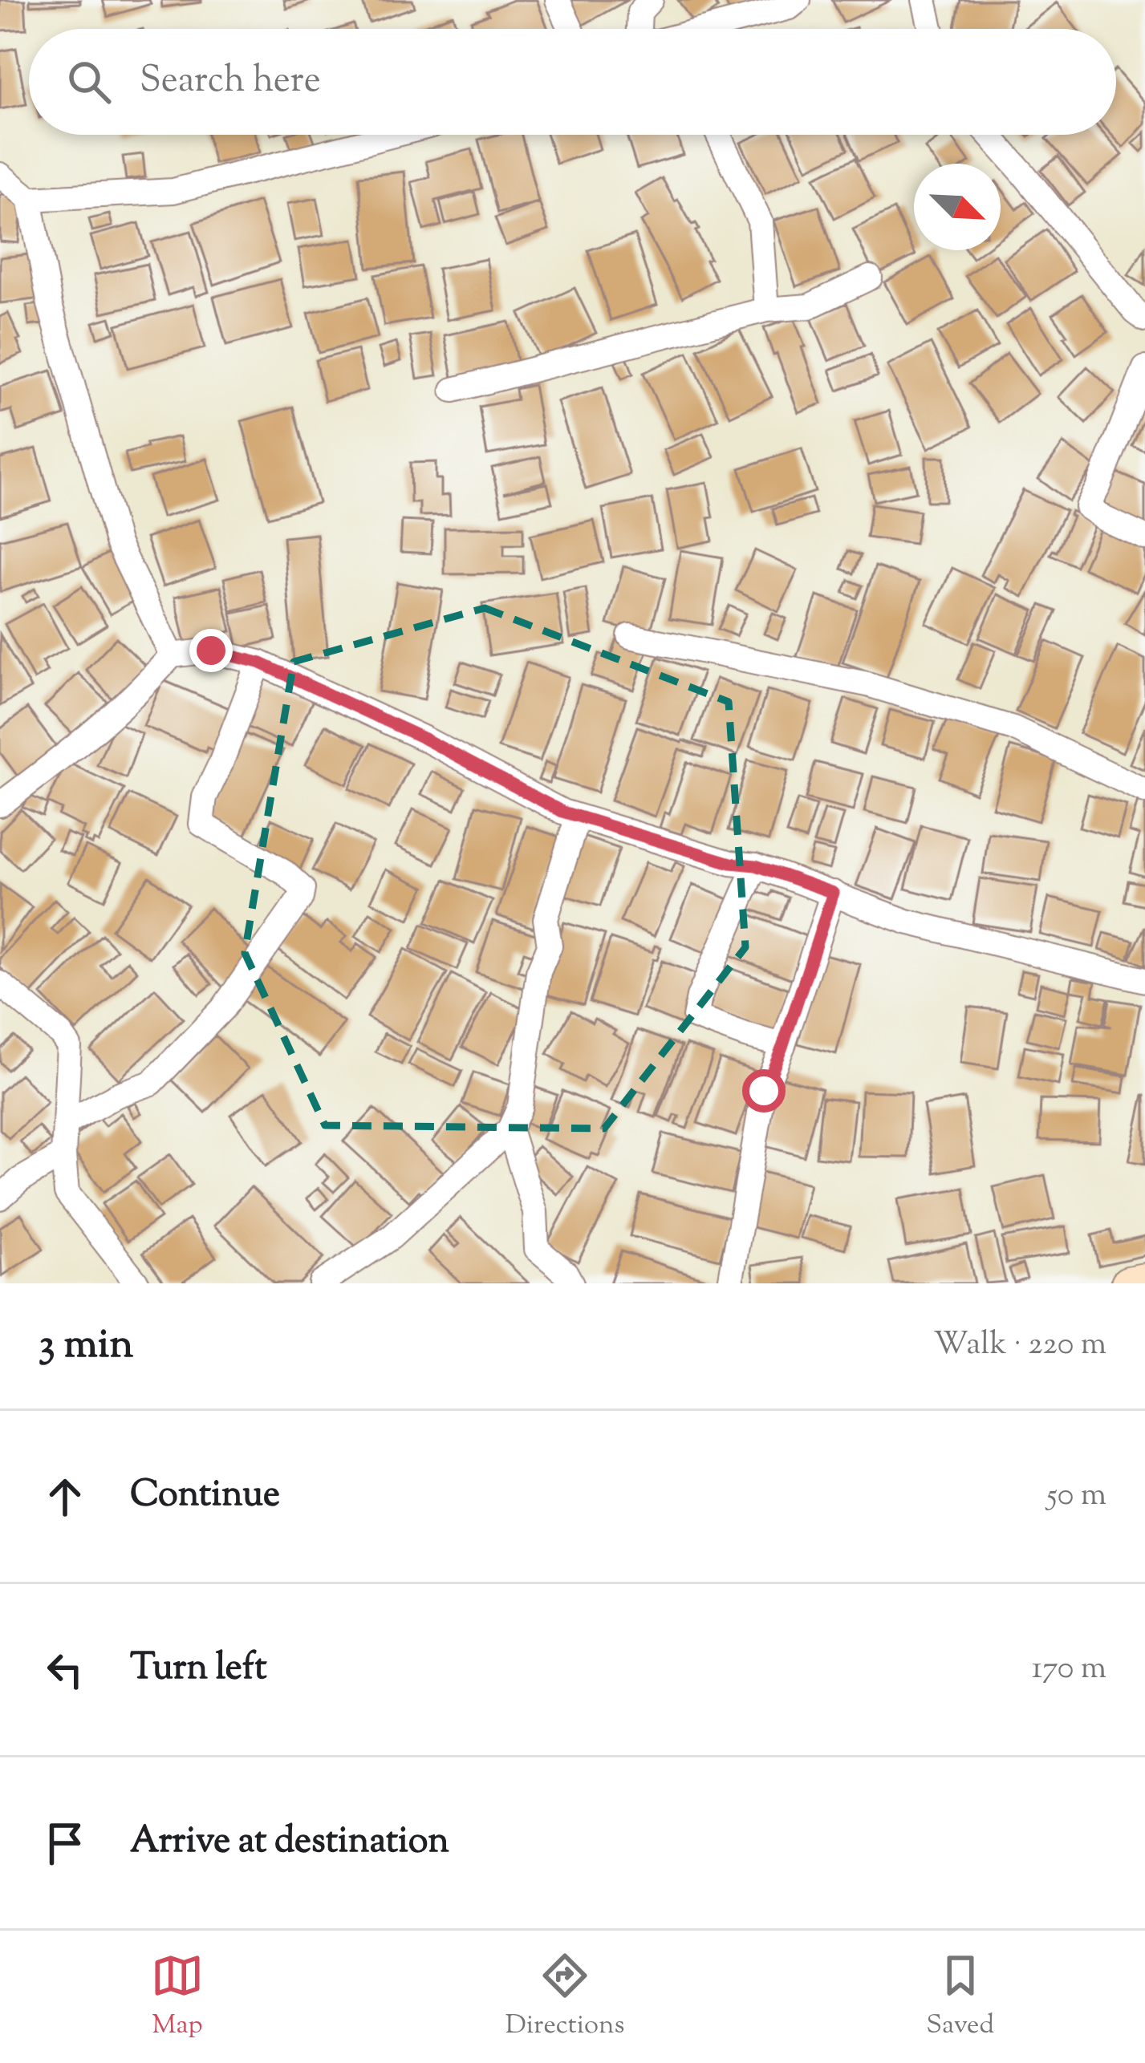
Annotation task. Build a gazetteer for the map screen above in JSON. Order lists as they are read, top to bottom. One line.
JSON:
{"north":"bottom right","page":{"search":"Search here","heading":["3 min","Walk · 220 m"],"list":[["Continue","50 m"],["Turn left","170 m"],"Arrive at destination"],"nav":["Map","Directions","Saved"]}}
